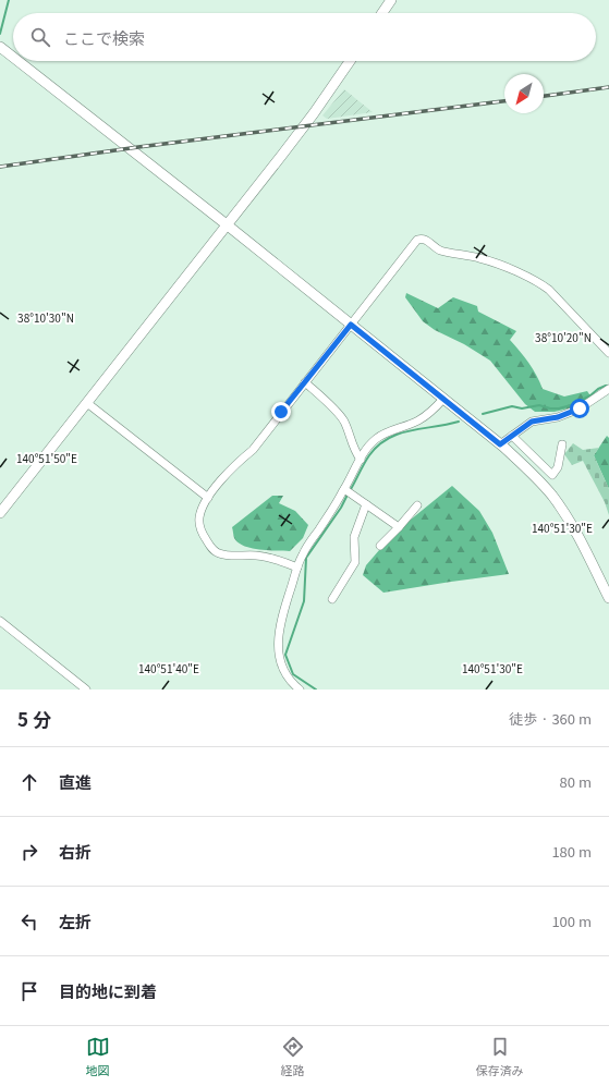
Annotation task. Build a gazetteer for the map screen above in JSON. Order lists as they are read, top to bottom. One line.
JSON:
{"north":"bottom left","page":{"search":"ここで検索","heading":["5 分","徒歩 · 360 m"],"list":[["直進","80 m"],["右折","180 m"],["左折","100 m"],"目的地に到着"],"nav":["地図","経路","保存済み"]},"coordinates":["38°10'30\"N","38°10'20\"N","140°51'50\"E","140°51'30\"E","140°51'40\"E"]}
